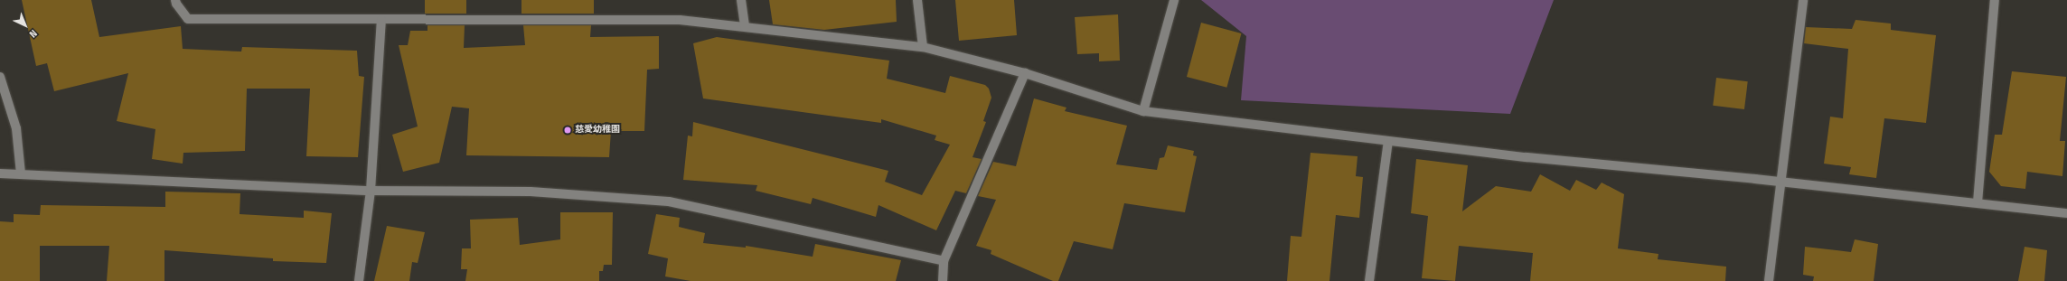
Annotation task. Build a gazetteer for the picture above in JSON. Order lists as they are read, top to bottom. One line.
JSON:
{"places":["慈愛幼稚園"],"north":"bottom right"}
